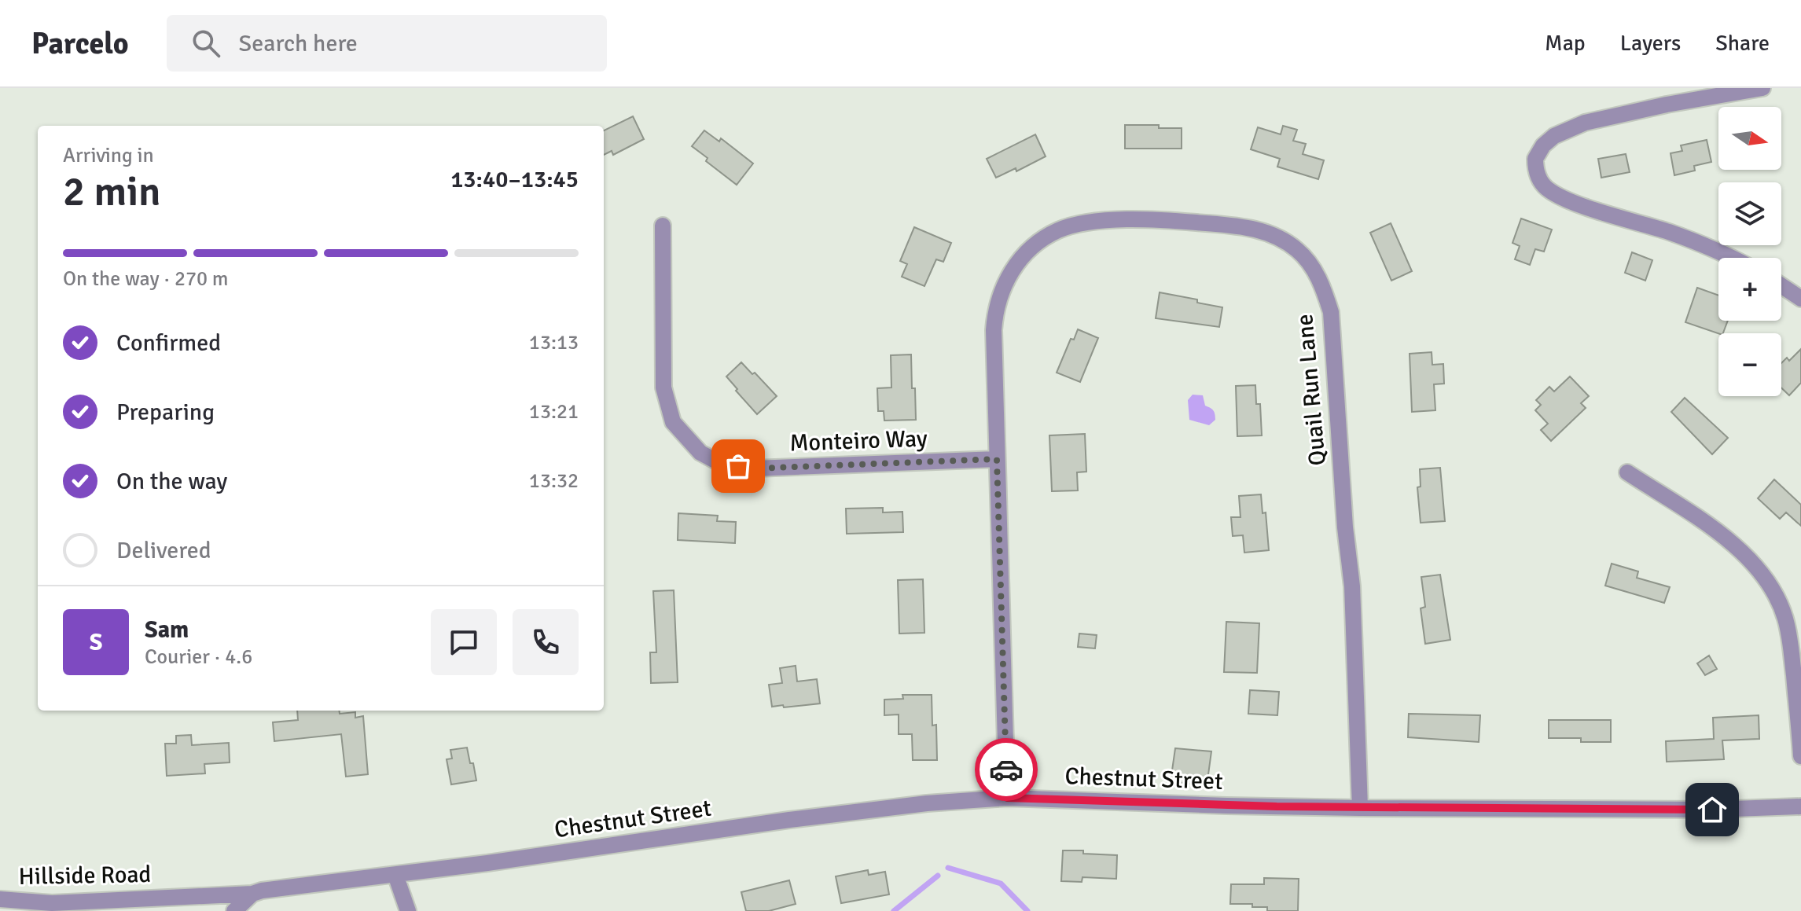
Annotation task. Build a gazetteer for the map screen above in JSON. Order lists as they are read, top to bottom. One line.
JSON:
{"streets":{"street":["Quail Run Lane","Monteiro Way","Chestnut Street","Hillside Road"]},"crossings":[["Quail Run Lane","Monteiro Way"],["Quail Run Lane","Chestnut Street"],["Chestnut Street","Hillside Road"]],"north":"right","page":{"header":"Parcelo","search":"Search here","nav":["Map","Layers","Share"],"map_buttons":["+","−"],"heading":["2 min","Arriving in","13:40–13:45"],"panel":["Sam","Courier · 4.6"],"bar":"On the way · 270 m","list":[["Confirmed","13:13"],["Preparing","13:21"],["On the way","13:32"],"Delivered"],"round":"S"}}
